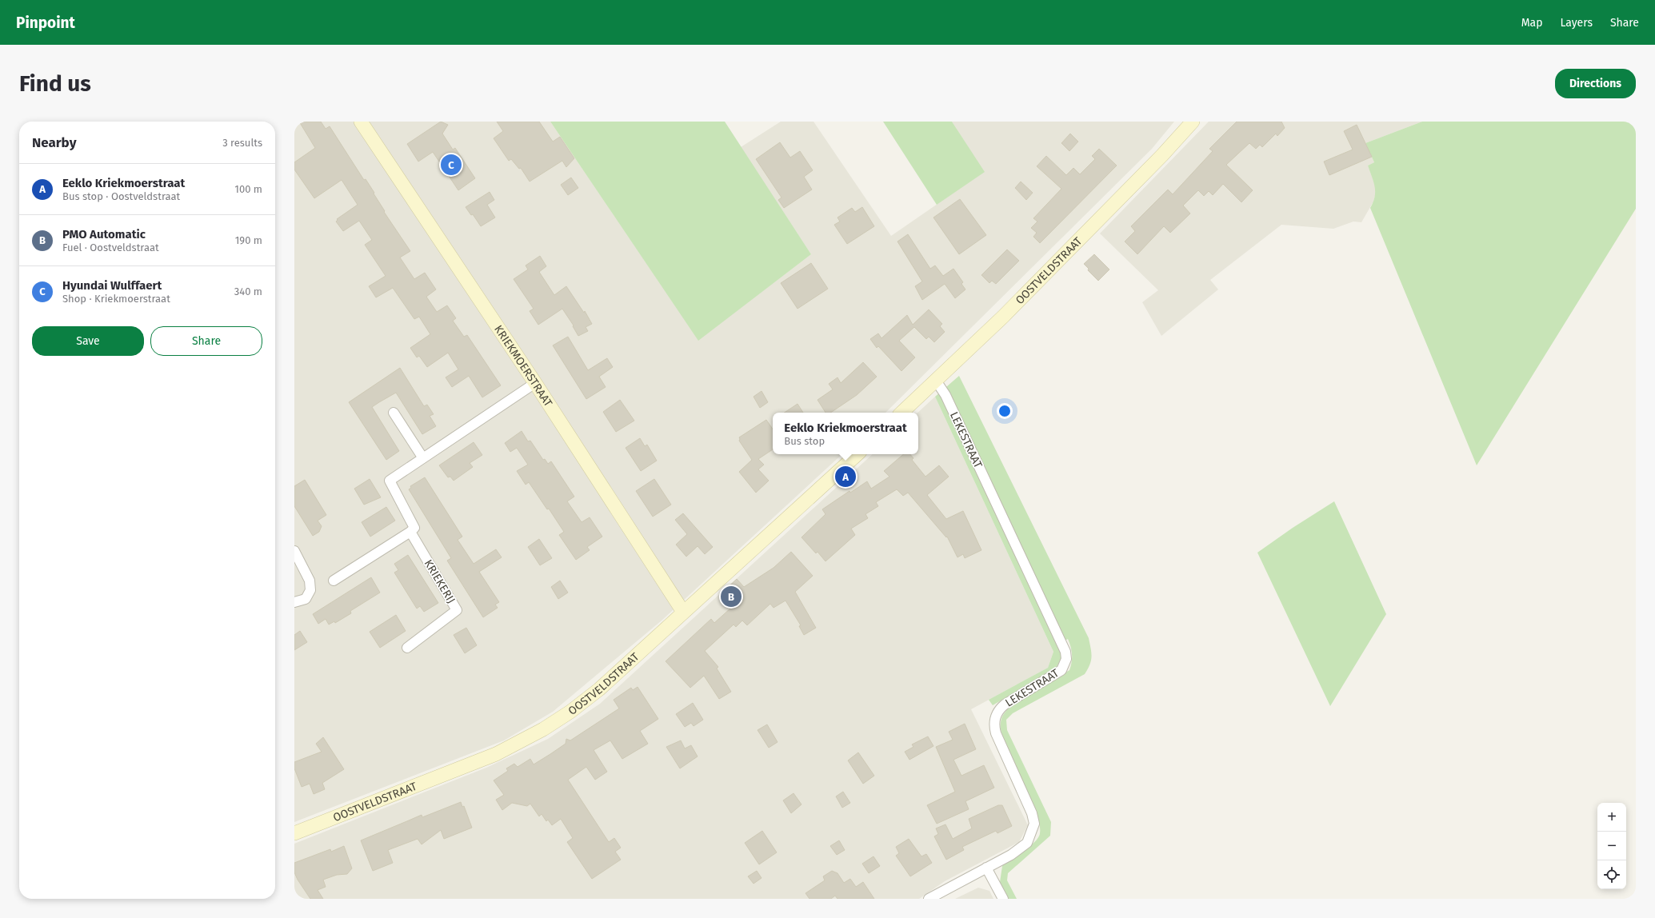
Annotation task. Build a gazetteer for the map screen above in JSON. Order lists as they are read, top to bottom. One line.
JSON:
{"streets":{"street":["OOSTVELDSTRAAT","KRIEKMOERSTRAAT","LEKESTRAAT","KRIEKERIJ"]},"crossings":[["OOSTVELDSTRAAT","KRIEKMOERSTRAAT"],["OOSTVELDSTRAAT","LEKESTRAAT"],["KRIEKMOERSTRAAT","KRIEKERIJ"]],"page":{"header":"Pinpoint","nav":["Map","Layers","Share"],"buttons":["Directions",["Save","Share"]],"title":"Find us","heading":["Nearby","3 results"],"pins":["C","A","B"],"list":[{"mark":"A","name":"Eeklo Kriekmoerstraat","note":"Bus stop · Oostveldstraat","value":"100 m"},{"mark":"B","name":"PMO Automatic","note":"Fuel · Oostveldstraat","value":"190 m"},{"mark":"C","name":"Hyundai Wulffaert","note":"Shop · Kriekmoerstraat","value":"340 m"}],"popup":["Eeklo Kriekmoerstraat","Bus stop"],"map_buttons":["+","−"]}}
